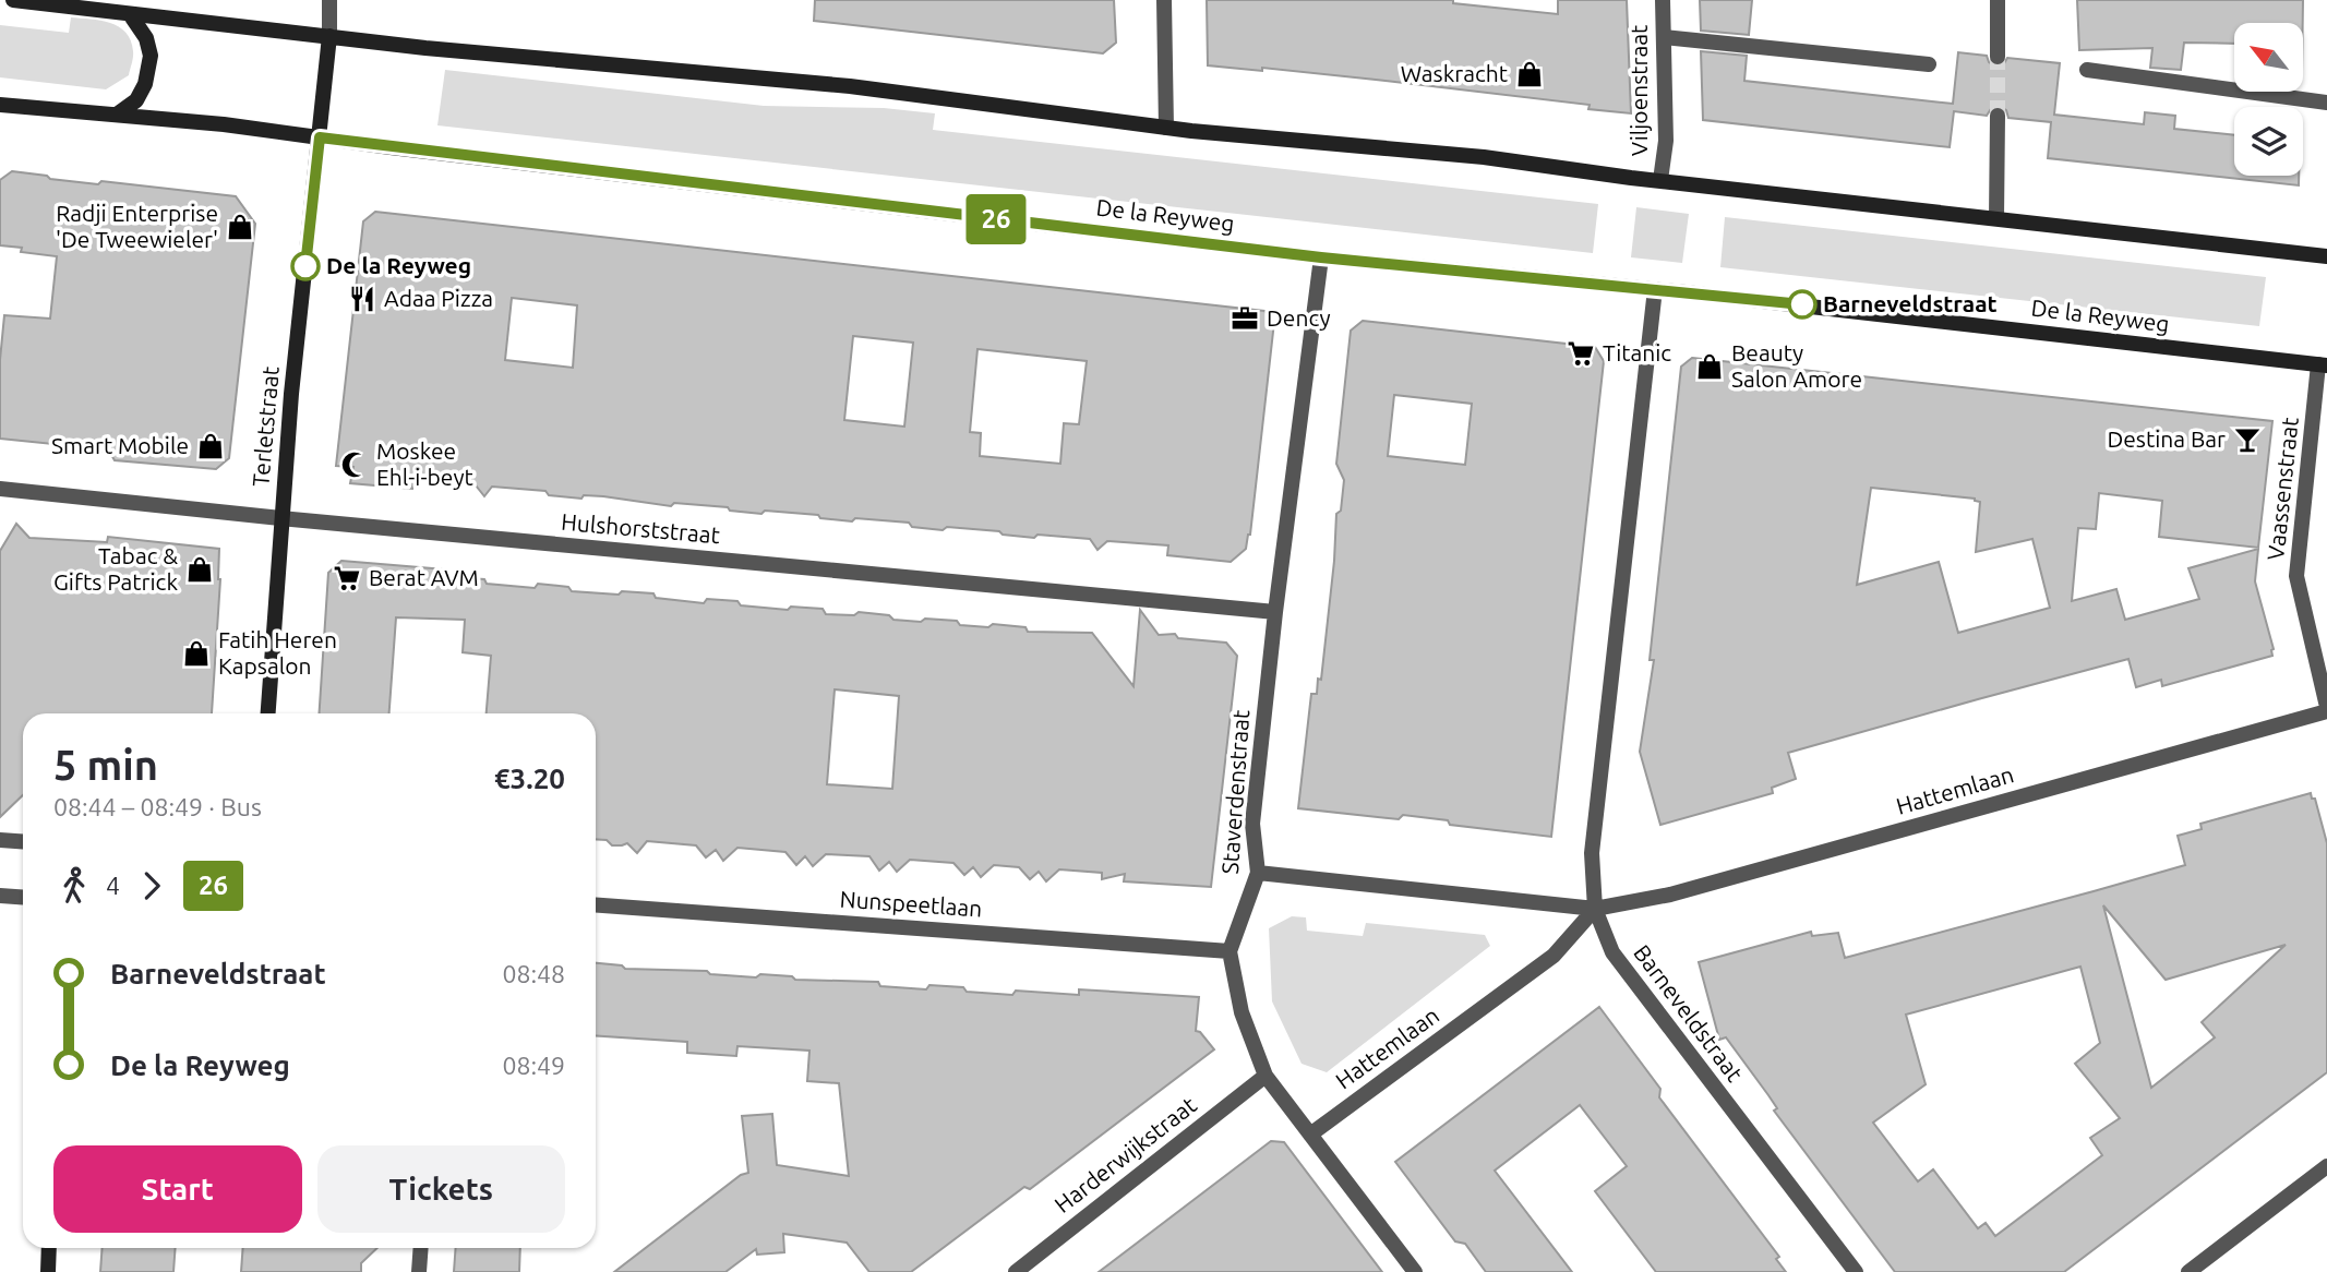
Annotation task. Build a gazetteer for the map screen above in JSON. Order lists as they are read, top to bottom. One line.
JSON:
{"streets":{"street":["Viljoenstraat","De la Reyweg","Terletstraat","Vaassenstraat","Hulshorststraat","Hattemlaan","Staverdenstraat","Nunspeetlaan","Barneveldstraat","Harderwijkstraat"]},"crossings":[["De la Reyweg","Terletstraat"],["De la Reyweg","Vaassenstraat"],["De la Reyweg","Staverdenstraat"],["De la Reyweg","Barneveldstraat"],["Terletstraat","Hulshorststraat"],["Vaassenstraat","Hattemlaan"],["Hulshorststraat","Staverdenstraat"],["Hattemlaan","Staverdenstraat"],["Hattemlaan","Barneveldstraat"],["Staverdenstraat","Nunspeetlaan"]],"places":{"shop":["Waskracht","Radji Enterprise 'De Tweewieler'","Beauty Salon Amore","Smart Mobile","Tabac & Gifts Patrick","Fatih Heren Kapsalon"],"other":["De la Reyweg","Barneveldstraat"],"restaurant":["Adaa Pizza"],"office":["Dency"],"supermarket":["Titanic","Berat AVM"],"bar":["Destina Bar"],"mosque":["Moskee Ehl-i-beyt"]},"lines":["bus line 26"],"north":"top left","page":{"on_map":"26","heading":["5 min","08:44 – 08:49 · Bus","€3.20"],"legs":["4","26"],"list":[{"name":"Barneveldstraat","value":"08:48"},{"name":"De la Reyweg","value":"08:49"}],"buttons":["Start","Tickets"]}}
